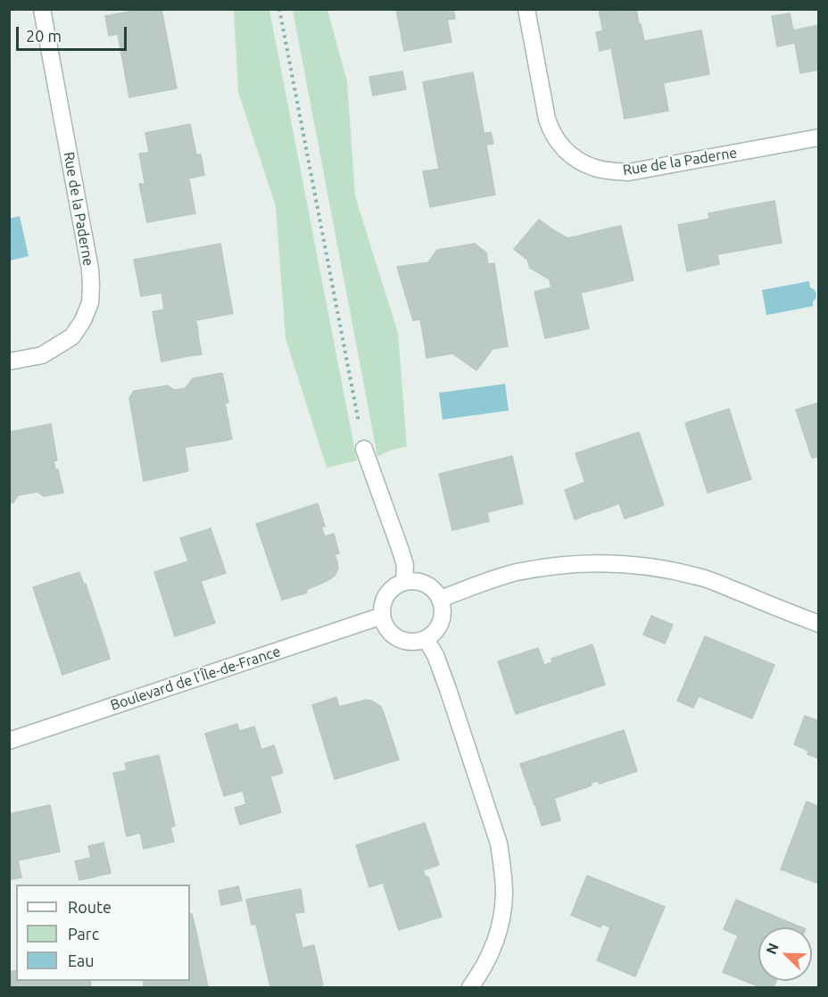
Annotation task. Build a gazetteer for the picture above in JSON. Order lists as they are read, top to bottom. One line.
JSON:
{"streets":{"street":["Rue de la Paderne","Boulevard de l'Île-de-France"]},"legend":["Route","Parc","Eau"],"scale_bar":"20 m","north":"top left"}
